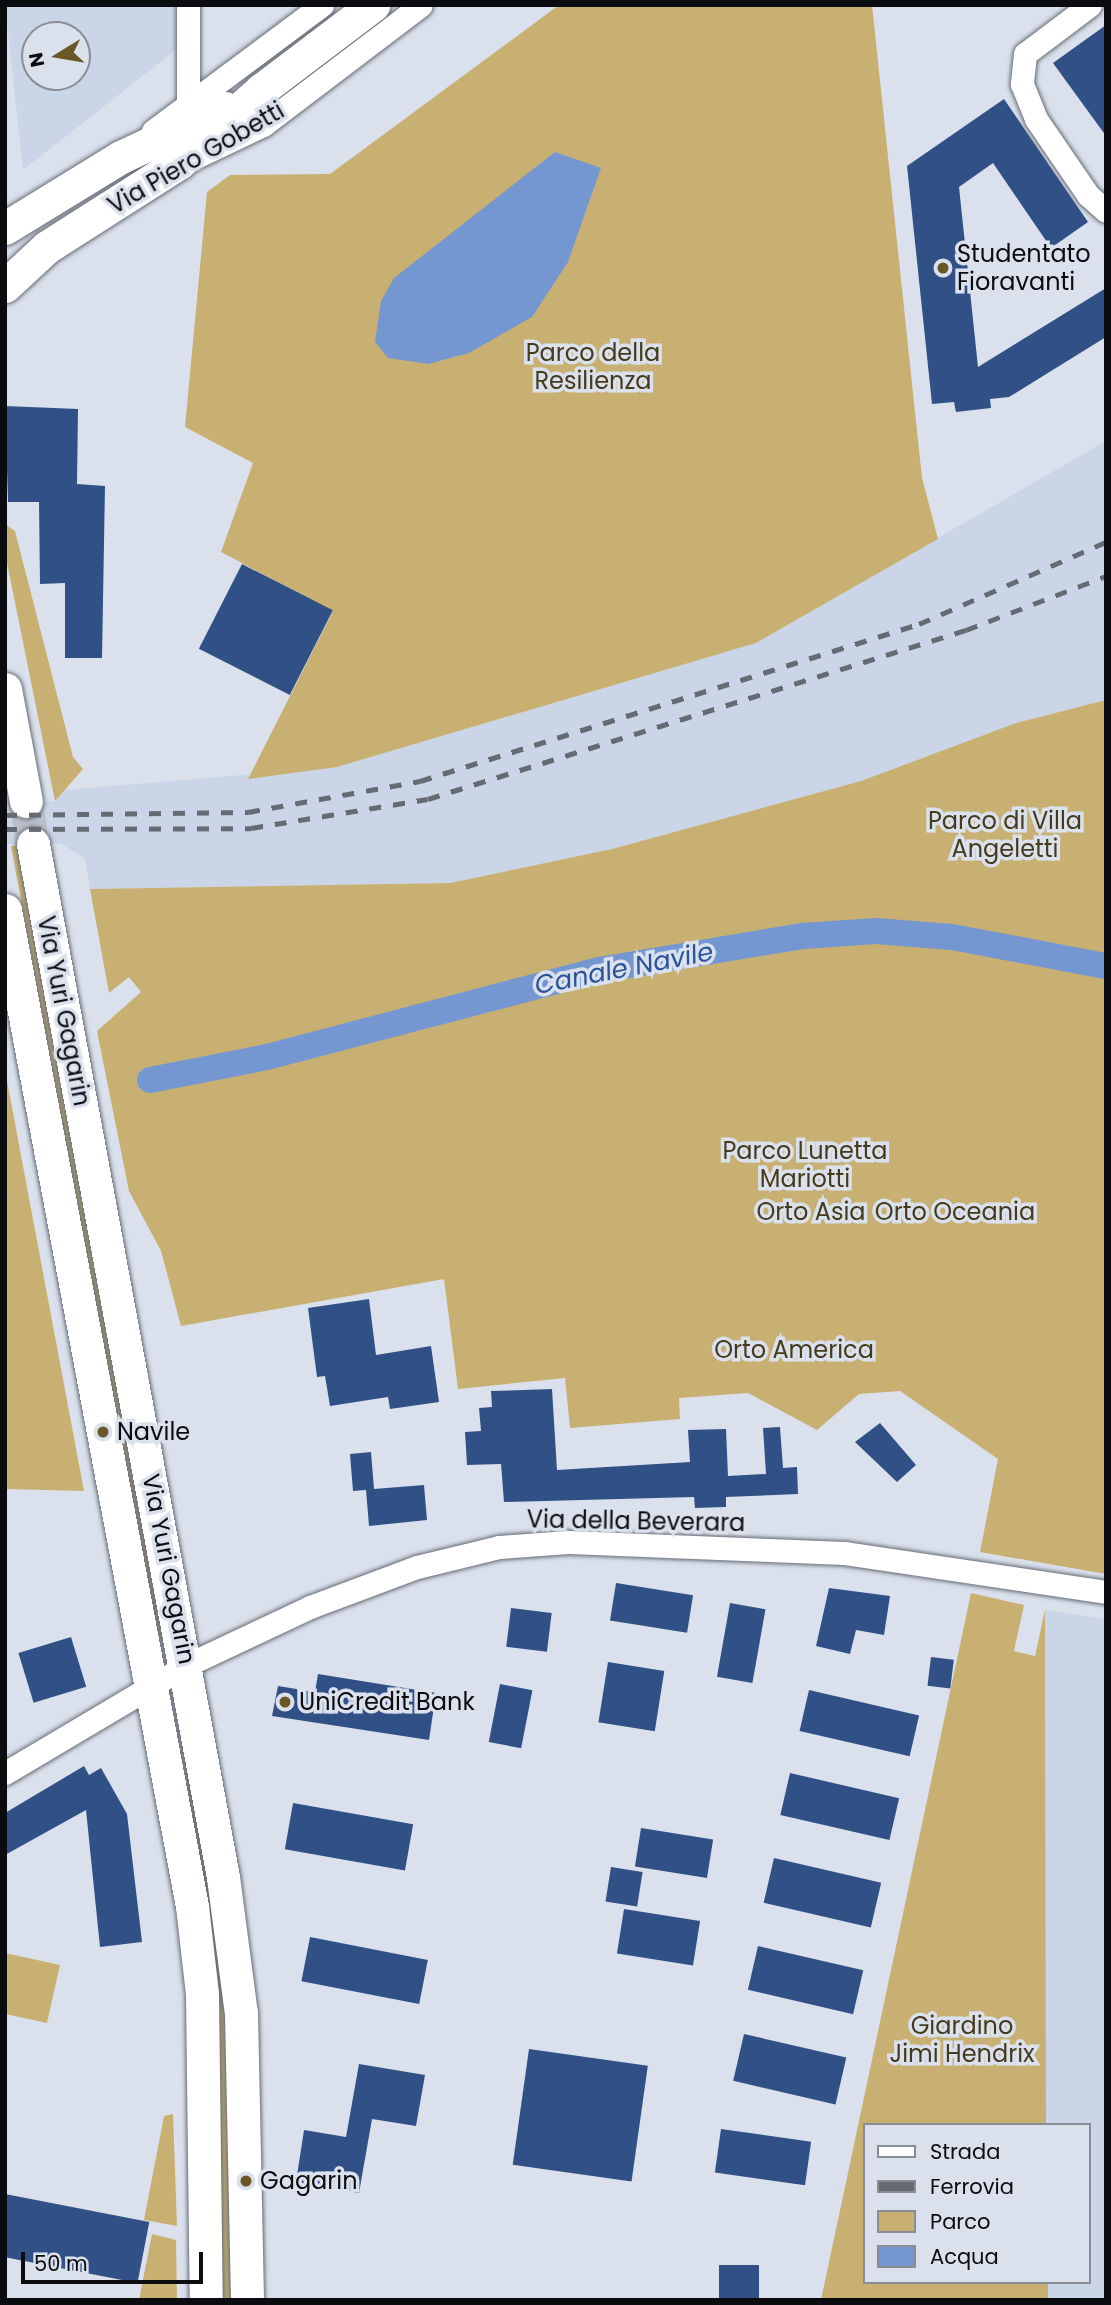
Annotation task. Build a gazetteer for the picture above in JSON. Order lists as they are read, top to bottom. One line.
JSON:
{"streets":{"main road":["Via Piero Gobetti","Via Yuri Gagarin"],"street":["Via della Beverara"]},"crossings":[["Via Yuri Gagarin","Via della Beverara"]],"water":["Canale Navile"],"parks":["Parco della Resilienza","Parco di Villa Angeletti","Parco Lunetta Mariotti","Orto Asia","Orto Oceania","Orto America","Giardino Jimi Hendrix"],"places":["Studentato Fioravanti","Navile","UniCredit Bank","Gagarin"],"legend":["Strada","Ferrovia","Parco","Acqua"],"scale_bar":"50 m","north":"left"}
